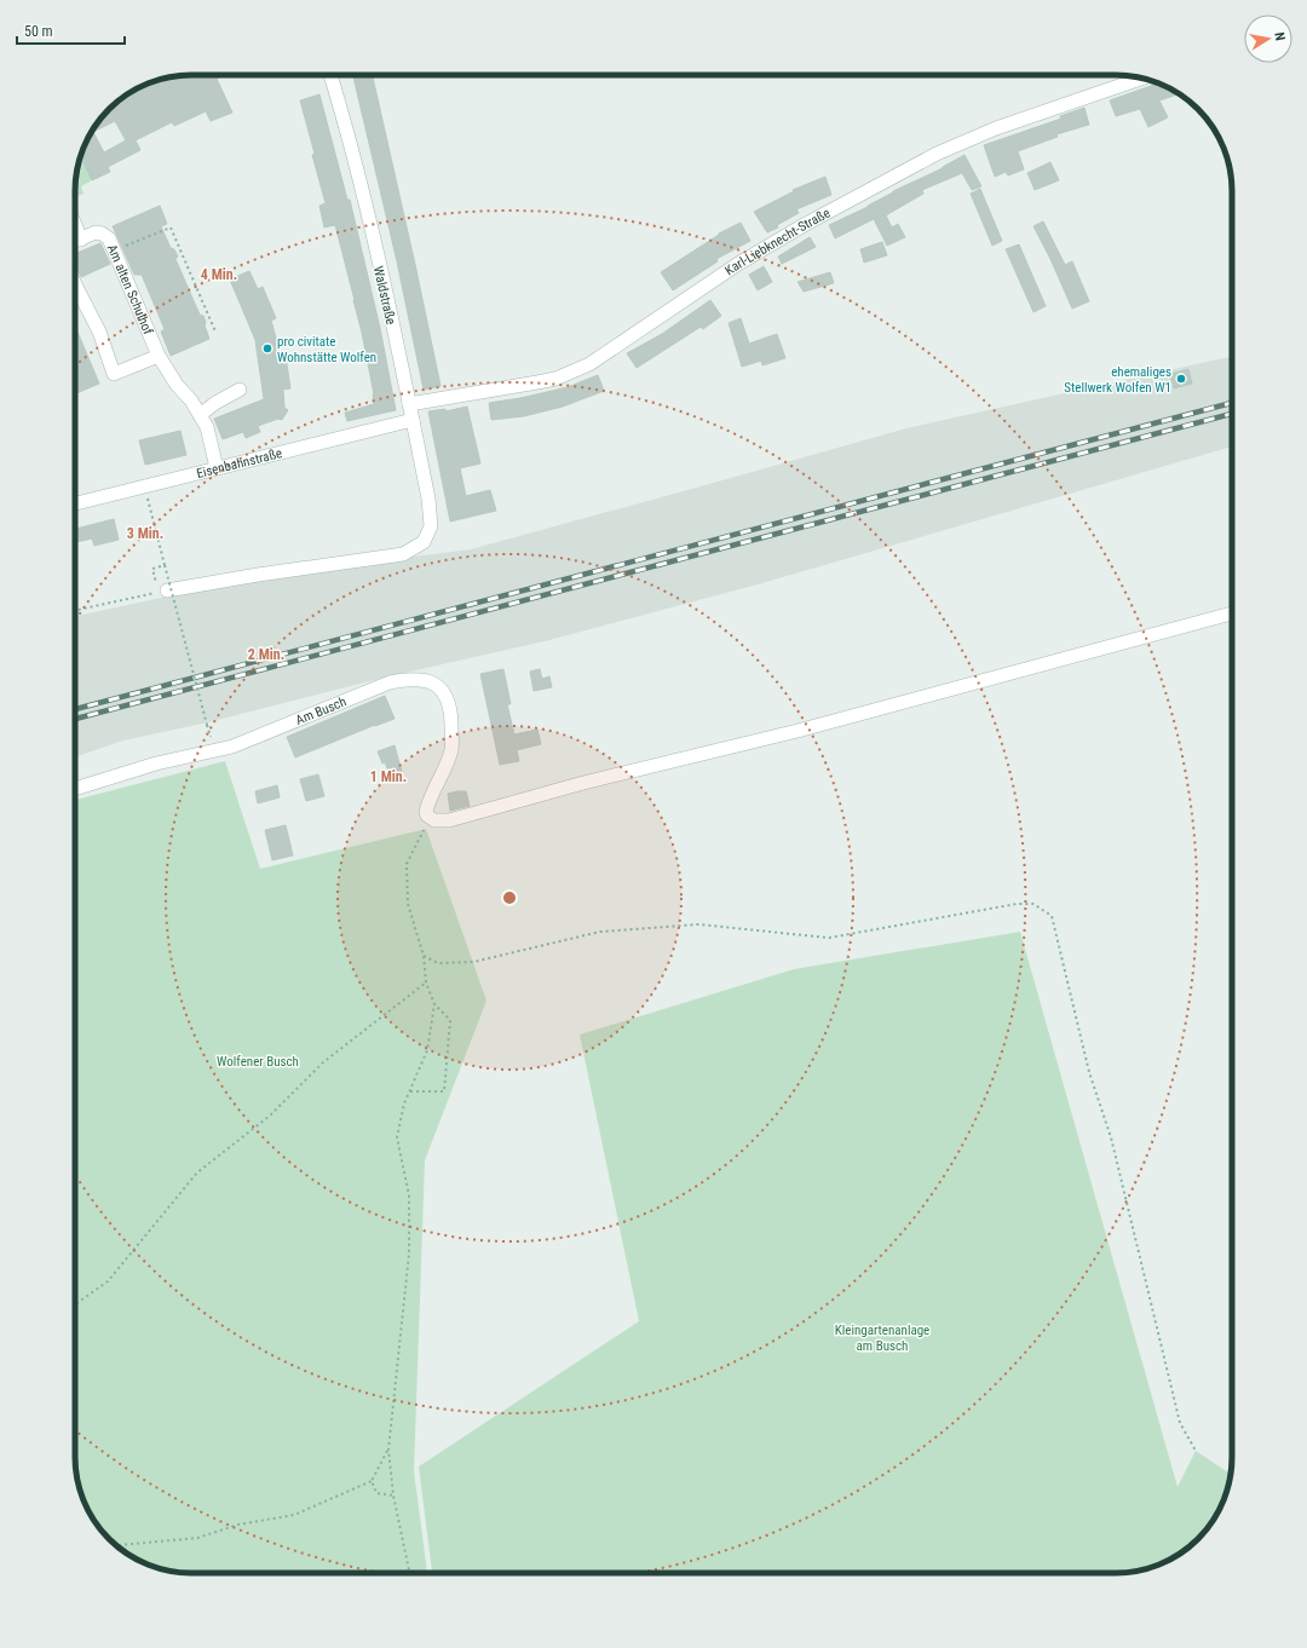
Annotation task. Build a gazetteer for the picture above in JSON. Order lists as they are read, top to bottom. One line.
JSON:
{"streets":{"street":["Karl-Liebknecht-Straße","Am alten Schulhof","Waldstraße","Eisenbahnstraße","Am Busch"]},"crossings":[["Karl-Liebknecht-Straße","Waldstraße"],["Am alten Schulhof","Eisenbahnstraße"],["Waldstraße","Eisenbahnstraße"]],"parks":["Wolfener Busch","Kleingartenanlage am Busch"],"places":["pro civitate Wohnstätte Wolfen","ehemaliges Stellwerk Wolfen W1"],"scale_bar":"50 m","north":"right","rings":["4 Min.","3 Min.","2 Min.","1 Min."]}
